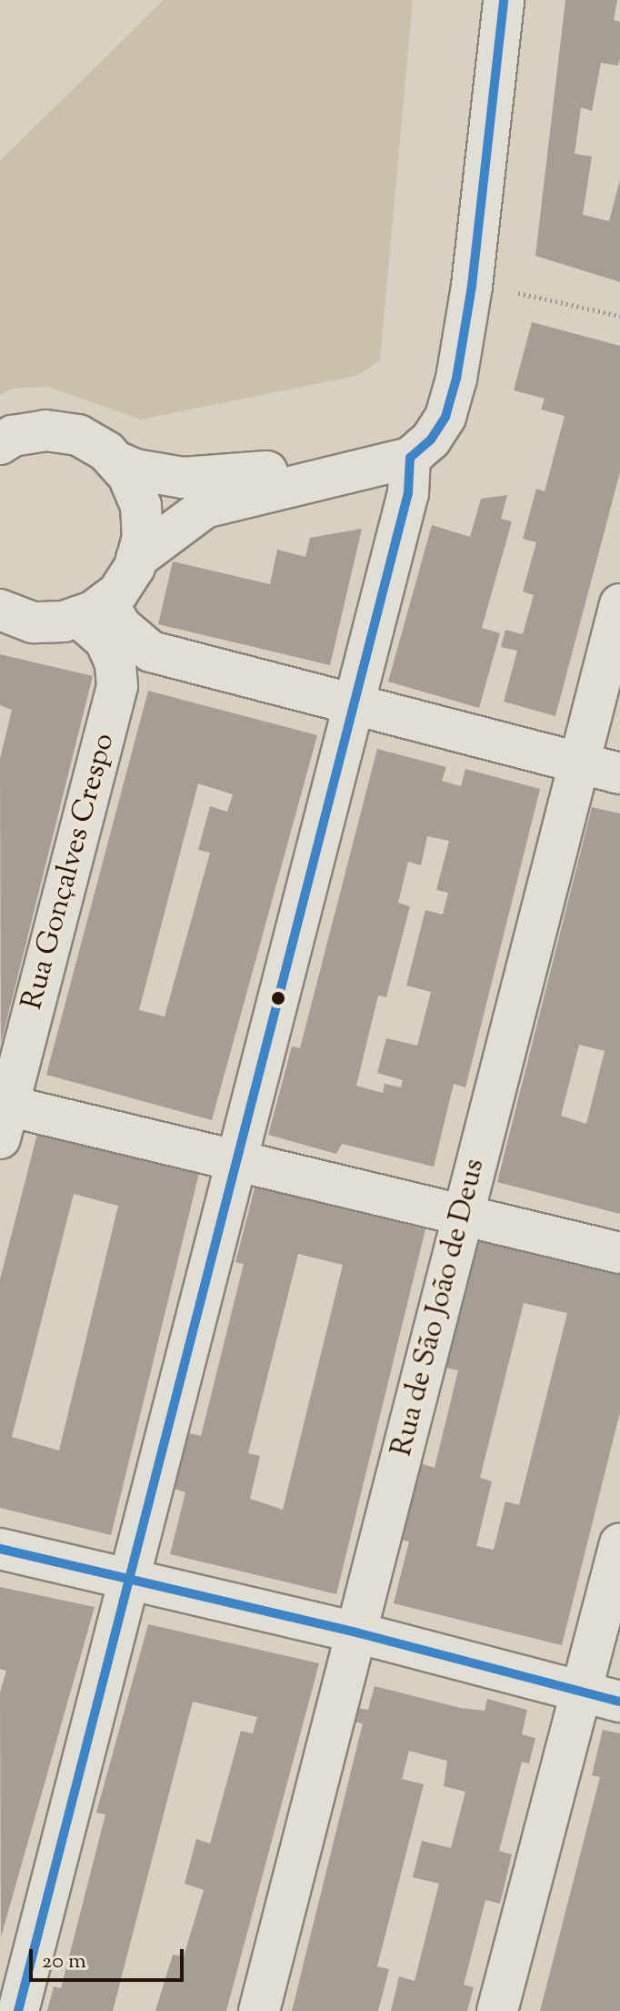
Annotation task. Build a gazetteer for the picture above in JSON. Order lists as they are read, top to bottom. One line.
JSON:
{"streets":{"street":["Rua Gonçalves Crespo","Rua de São João de Deus"]},"scale_bar":"20 m"}
